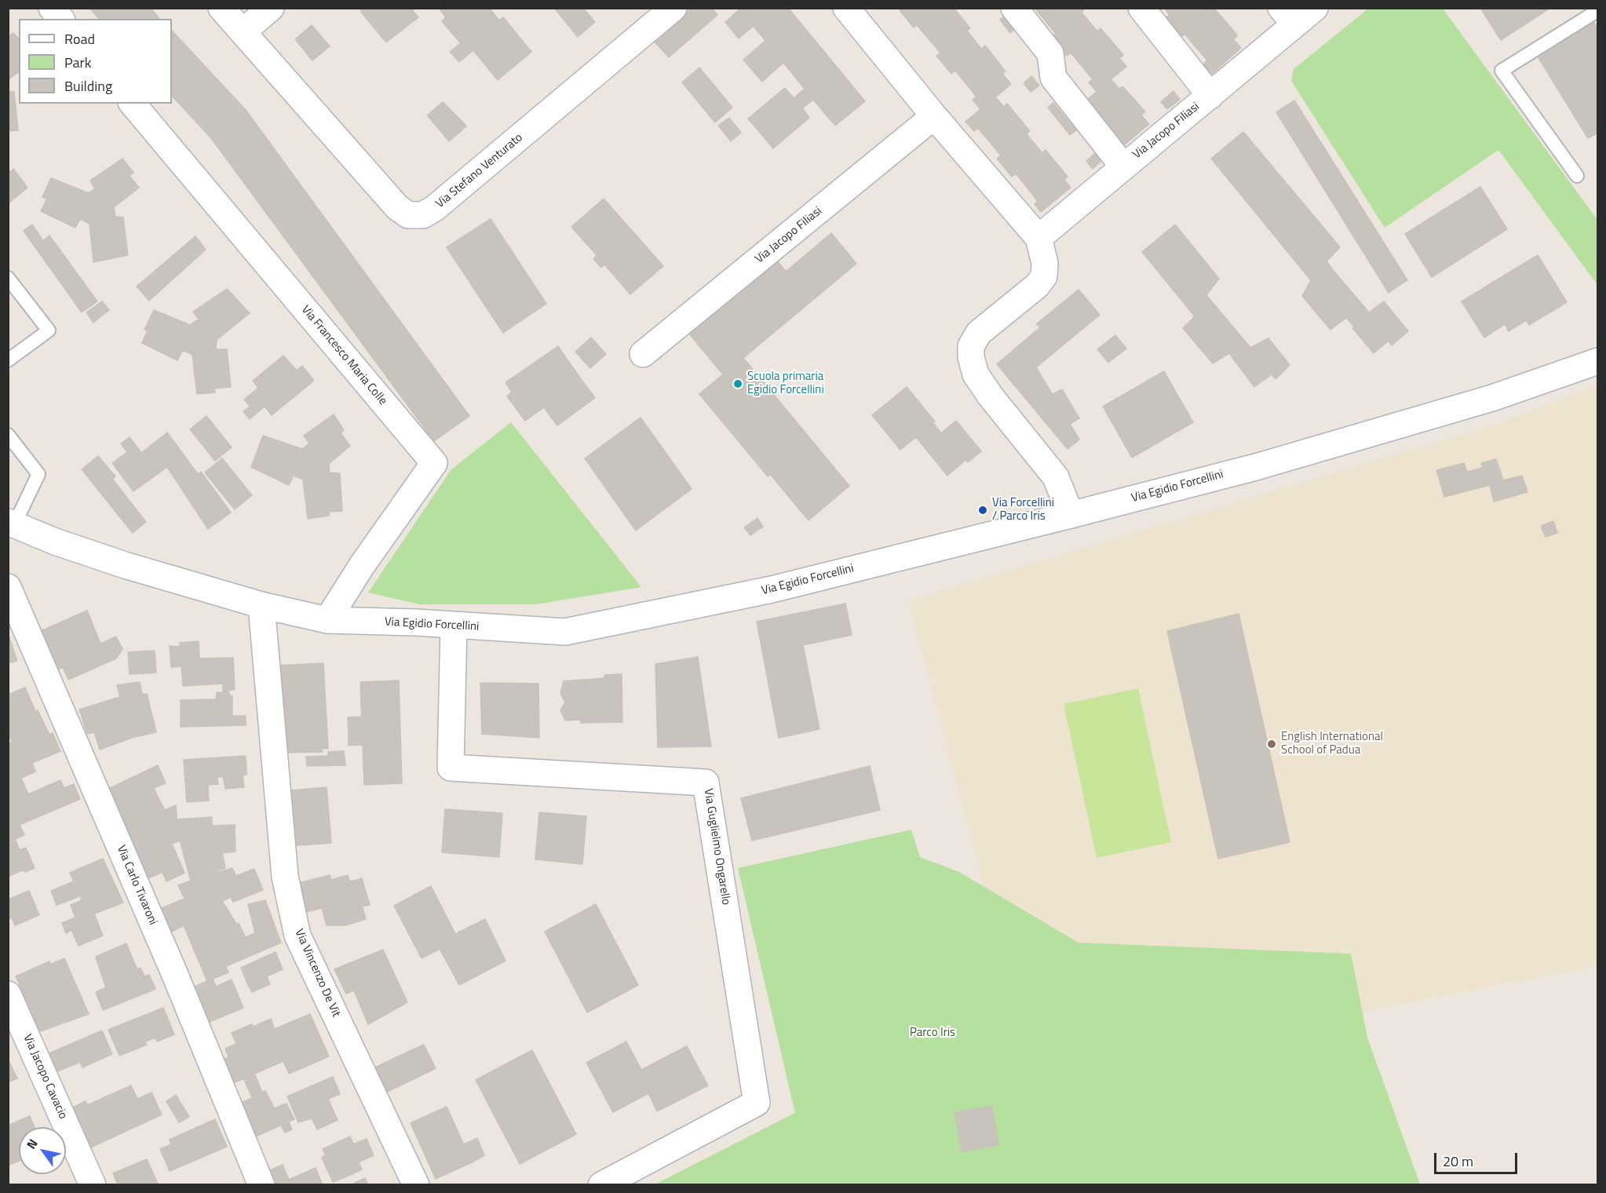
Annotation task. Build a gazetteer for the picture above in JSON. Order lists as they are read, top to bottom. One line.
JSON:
{"streets":{"street":["Via Jacopo Filiasi","Via Stefano Venturato","Via Francesco Maria Colle","Via Egidio Forcellini","Via Guglielmo Ongarello","Via Carlo Tivaroni","Via Vincenzo De Vit","Via Jacopo Cavacio"]},"crossings":[["Via Francesco Maria Colle","Via Egidio Forcellini"],["Via Egidio Forcellini","Via Guglielmo Ongarello"],["Via Egidio Forcellini","Via Vincenzo De Vit"]],"parks":["Parco Iris"],"places":["Scuola primaria Egidio Forcellini","Via Forcellini / Parco Iris","English International School of Padua"],"legend":["Road","Park","Building"],"scale_bar":"20 m","north":"top left"}
